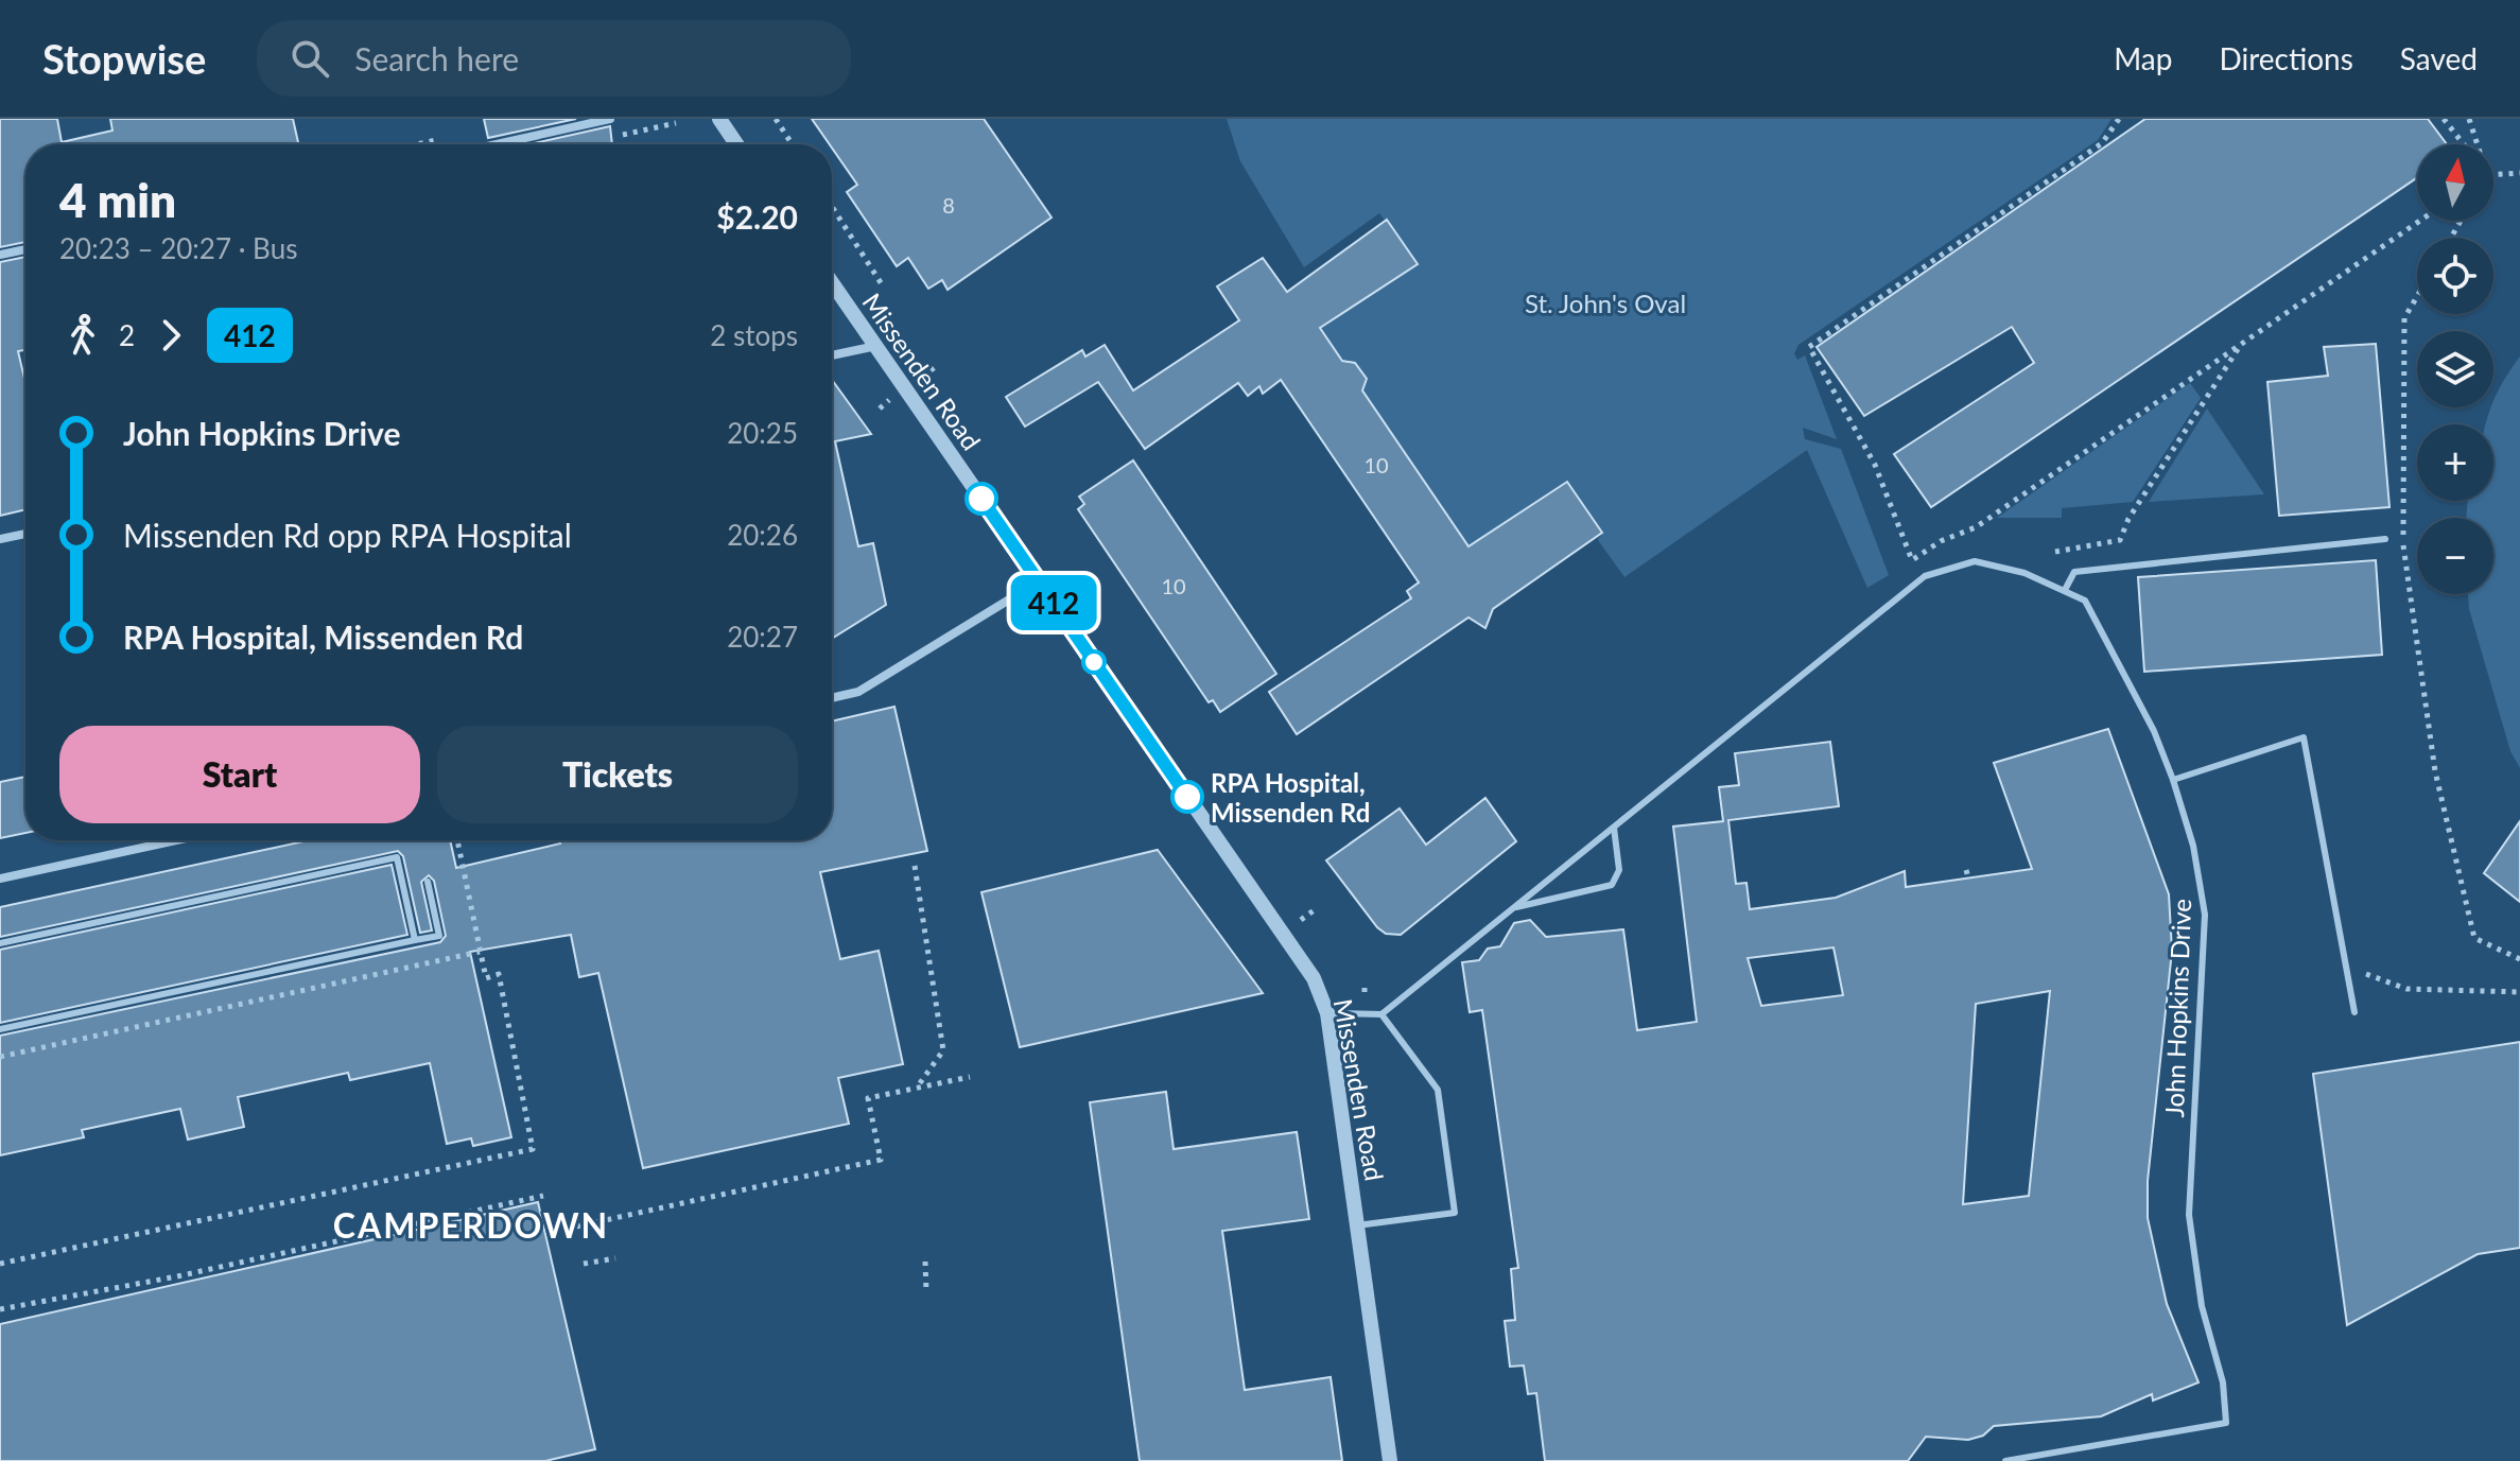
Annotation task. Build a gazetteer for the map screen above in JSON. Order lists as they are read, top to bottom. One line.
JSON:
{"streets":{"street":["Missenden Road"],"lane":["John Hopkins Drive"]},"districts":["CAMPERDOWN"],"parks":["St. John's Oval"],"places":["RPA Hospital, Missenden Rd"],"lines":["bus line 412"],"house_numbers":["8","10","10"],"north":"top","page":{"header":"Stopwise","search":"Search here","nav":["Map","Directions","Saved"],"on_map":"412","map_buttons":["+","−"],"heading":["4 min","20:23 – 20:27 · Bus","$2.20"],"legs":["2","412","2 stops"],"list":[{"name":"John Hopkins Drive","value":"20:25"},{"name":"Missenden Rd opp RPA Hospital","value":"20:26"},{"name":"RPA Hospital, Missenden Rd","value":"20:27"}],"buttons":["Start","Tickets"]}}
